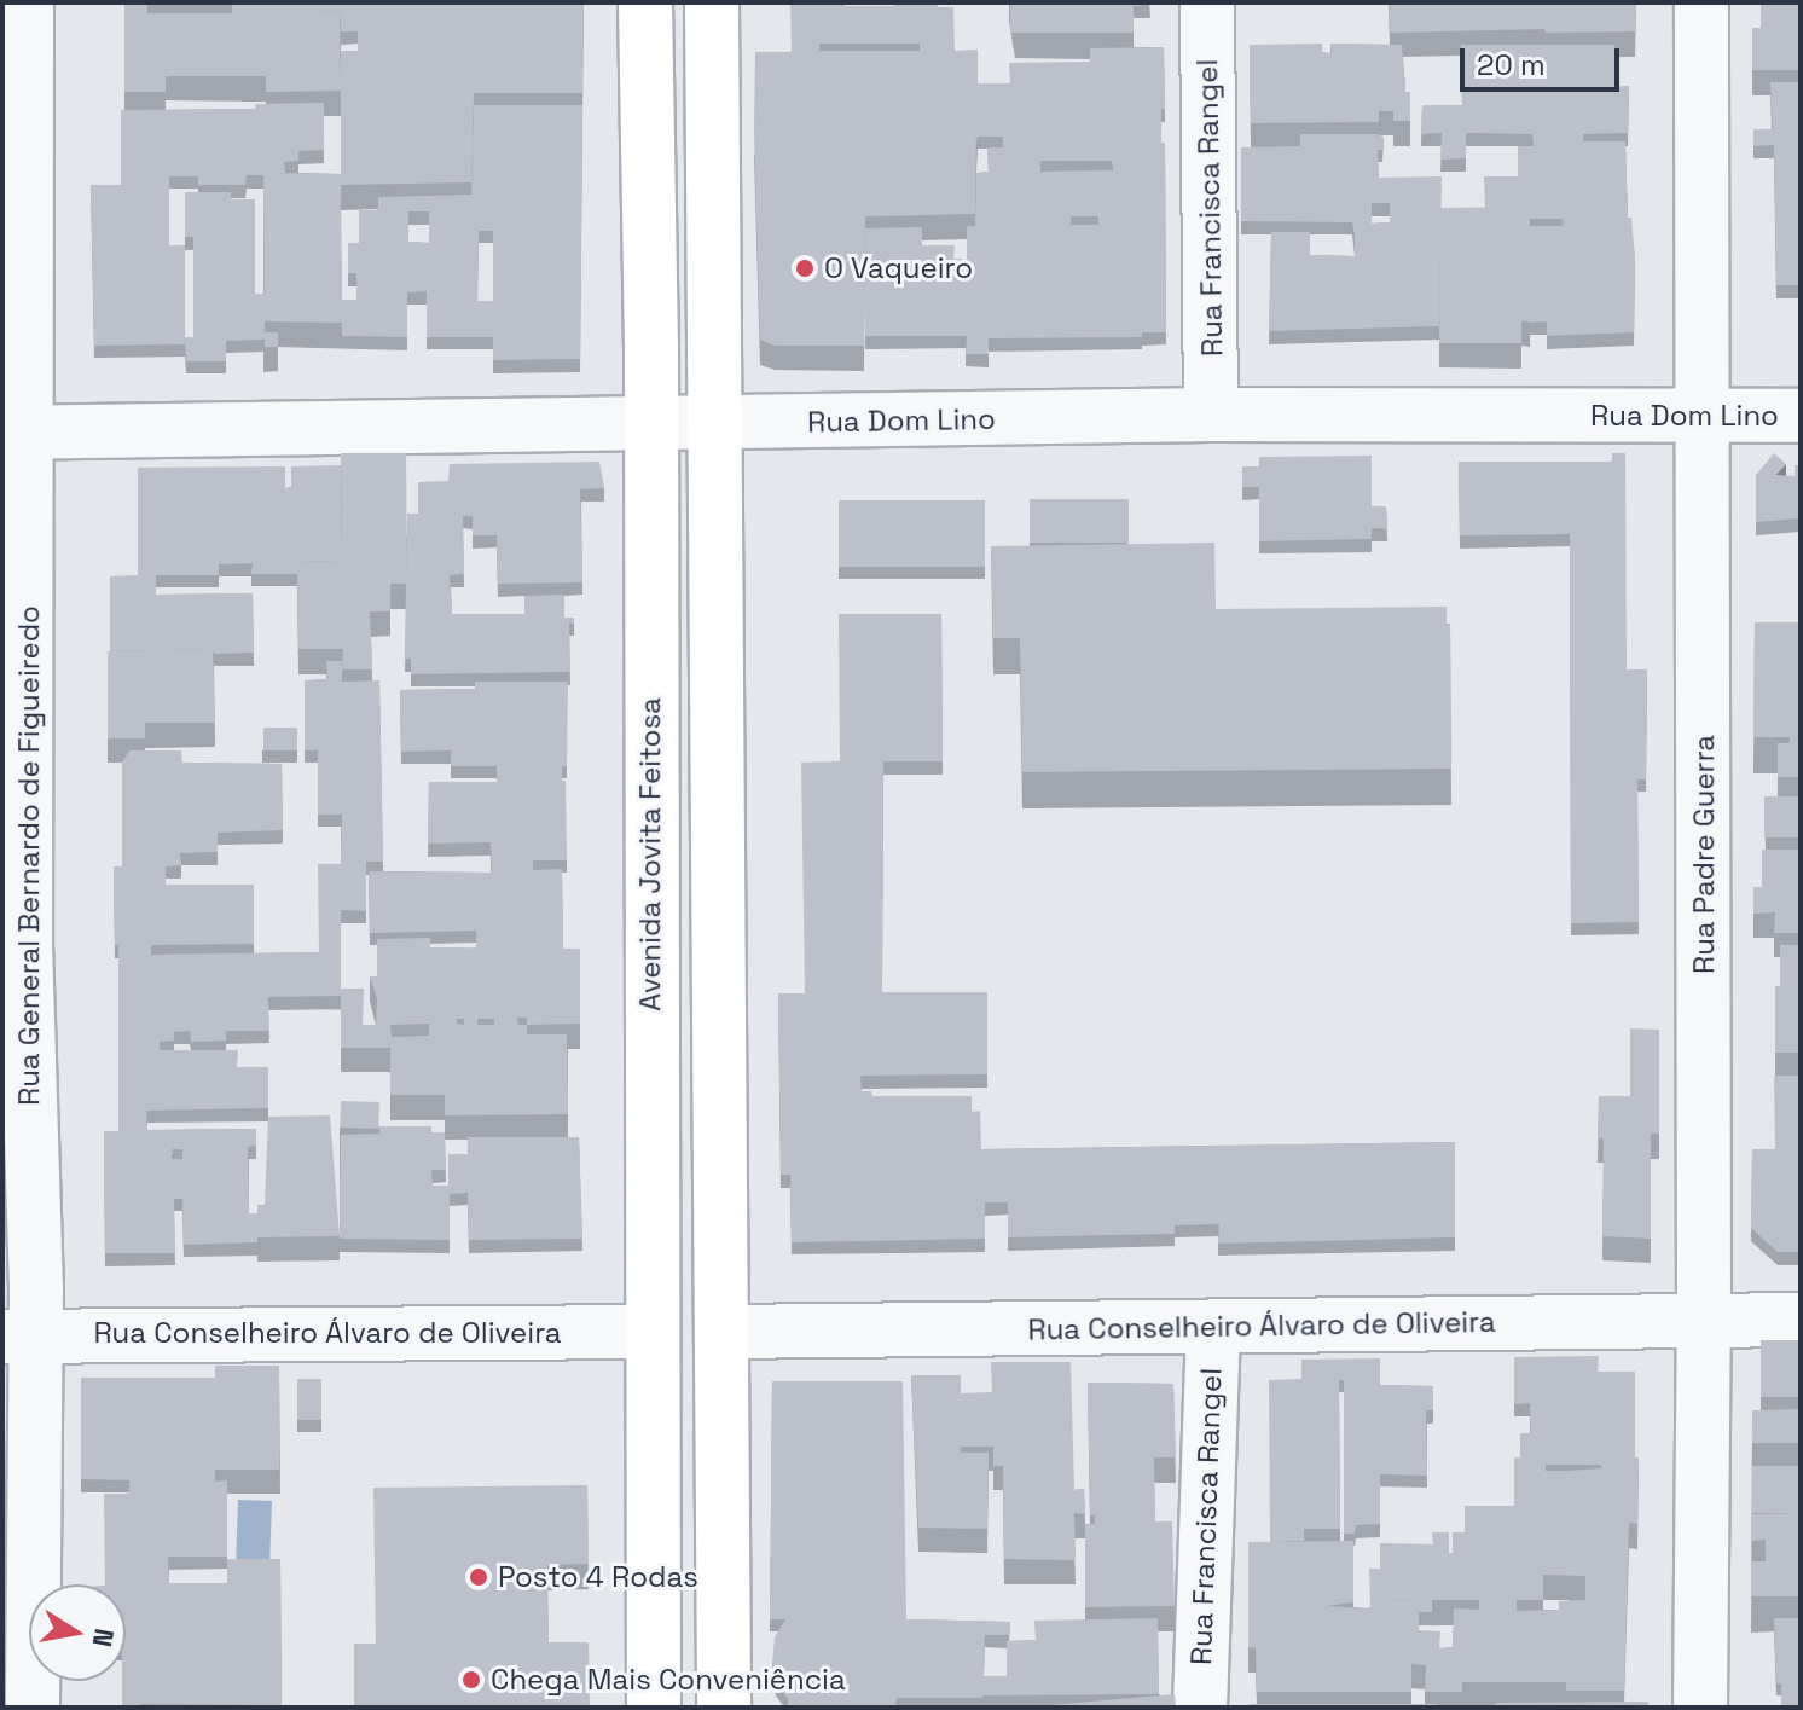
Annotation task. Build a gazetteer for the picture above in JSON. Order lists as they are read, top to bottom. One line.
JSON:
{"streets":{"main road":["Avenida Jovita Feitosa"],"street":["Rua Francisca Rangel","Rua Dom Lino","Rua Padre Guerra","Rua General Bernardo de Figueiredo","Rua Conselheiro Álvaro de Oliveira"]},"crossings":[["Rua Francisca Rangel","Rua Dom Lino"],["Rua Francisca Rangel","Rua Conselheiro Álvaro de Oliveira"],["Rua Dom Lino","Avenida Jovita Feitosa"],["Rua Dom Lino","Rua Padre Guerra"],["Rua Dom Lino","Rua General Bernardo de Figueiredo"],["Avenida Jovita Feitosa","Rua Conselheiro Álvaro de Oliveira"],["Rua Padre Guerra","Rua Conselheiro Álvaro de Oliveira"],["Rua General Bernardo de Figueiredo","Rua Conselheiro Álvaro de Oliveira"]],"places":["O Vaqueiro","Posto 4 Rodas","Chega Mais Conveniência"],"scale_bar":"20 m","north":"right"}
